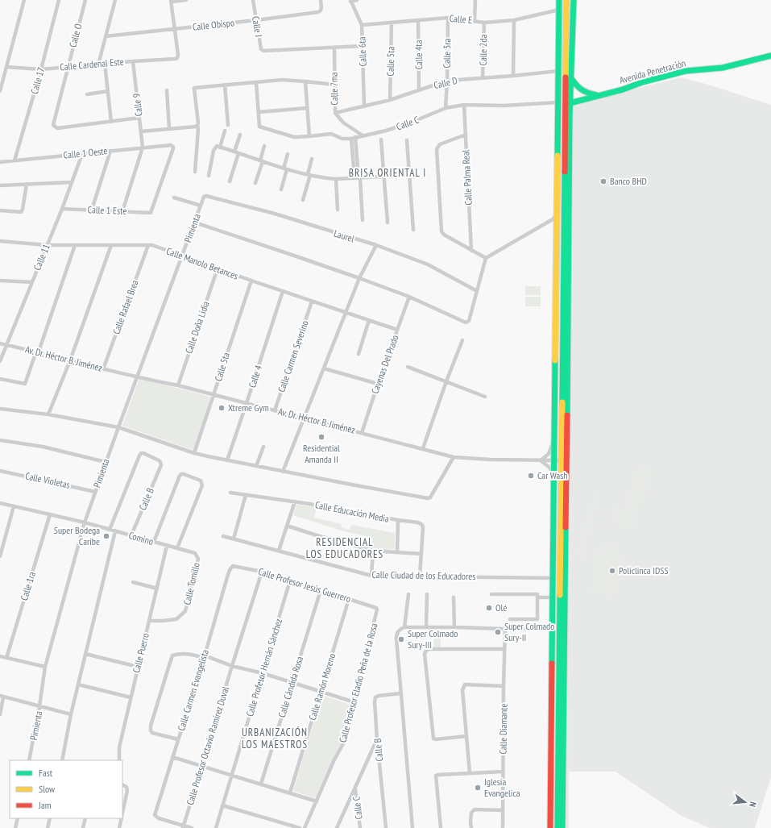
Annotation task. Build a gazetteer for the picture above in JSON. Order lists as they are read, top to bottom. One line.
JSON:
{"streets":{"main road":["Avenida Penetración"],"street":["Calle E","Calle Obispo","Calle J","Calle O","Calle 2da","Calle 6ta","Calle 3ra","Calle 4ta","Calle 5ta","Calle Cardenal Este","Calle 17","Calle D","Calle 7ma","Calle 9","Calle C","Calle 1 Oeste","Calle Palma Real","Calle 1 Este","Pimienta","Laurel","Calle 11","Calle Manolo Betances","Calle Rafael Brea","Calle Doña Lidia","Calle Carmen Severino","Av. Dr. Héctor B. Jiménez","Cayenas Del Prado","Calle 4","Calle Violetas","Calle B","Calle Educación Media","Comino","Calle Ciudad de los Educadores","Calle Tomillo","Calle Profesor Jesús Guerrero","Calle 1ra","Calle Puerro","Calle Profesor Hernán Sánchez","Calle Profesor Eladio Peña de la Rosa","Calle Cándida Rosa","Calle Ramón Moreno","Calle Carmen Evangelista","Calle Diamante","Calle Profesor Octavio Ramírez Duval"]},"crossings":[["Calle E","Calle 2da"],["Calle E","Calle 6ta"],["Calle E","Calle 3ra"],["Calle E","Calle 4ta"],["Calle E","Calle 5ta"],["Calle Obispo","Calle J"],["Calle Obispo","Calle Cardenal Este"],["Calle J","Calle 7ma"],["Calle O","Calle Cardenal Este"],["Calle 2da","Calle D"],["Calle 6ta","Calle D"],["Calle 3ra","Calle D"],["Calle 3ra","Calle C"],["Calle 4ta","Calle D"],["Calle 5ta","Calle D"],["Calle 5ta","Calle Manolo Betances"],["Calle 5ta","Av. Dr. Héctor B. Jiménez"],["Calle Cardenal Este","Calle 17"],["Calle Cardenal Este","Calle 9"],["Avenida Penetración","Calle C"],["Calle 17","Calle 1 Oeste"],["Calle D","Calle 7ma"],["Calle 7ma","Calle C"],["Calle 9","Calle 1 Oeste"],["Calle C","Calle Palma Real"],["Calle 1 Oeste","Calle 1 Este"],["Calle 1 Oeste","Calle 11"],["Calle 1 Este","Calle 11"],["Pimienta","Laurel"],["Pimienta","Calle Manolo Betances"],["Pimienta","Av. Dr. Héctor B. Jiménez"],["Pimienta","Calle Violetas"],["Pimienta","Comino"],["Calle 11","Calle Manolo Betances"],["Calle 11","Av. Dr. Héctor B. Jiménez"],["Calle Manolo Betances","Calle Rafael Brea"],["Calle Manolo Betances","Calle Doña Lidia"],["Calle Manolo Betances","Calle Carmen Severino"],["Calle Manolo Betances","Cayenas Del Prado"],["Calle Manolo Betances","Calle 4"],["Calle Rafael Brea","Av. Dr. Héctor B. Jiménez"],["Calle Doña Lidia","Av. Dr. Héctor B. Jiménez"],["Calle Carmen Severino","Av. Dr. Héctor B. Jiménez"],["Av. Dr. Héctor B. Jiménez","Cayenas Del Prado"],["Av. Dr. Héctor B. Jiménez","Calle 4"],["Calle B","Comino"],["Calle Educación Media","Calle Ciudad de los Educadores"],["Comino","Calle Tomillo"],["Comino","Calle 1ra"],["Comino","Calle Puerro"],["Calle Tomillo","Calle Puerro"],["Calle Profesor Jesús Guerrero","Calle Profesor Hernán Sánchez"],["Calle Profesor Jesús Guerrero","Calle Profesor Eladio Peña de la Rosa"],["Calle Profesor Jesús Guerrero","Calle Cándida Rosa"],["Calle Profesor Jesús Guerrero","Calle Ramón Moreno"],["Calle Profesor Jesús Guerrero","Calle Carmen Evangelista"],["Calle Profesor Jesús Guerrero","Calle Profesor Octavio Ramírez Duval"],["Calle Carmen Evangelista","Calle Profesor Octavio Ramírez Duval"]],"districts":["BRISA ORIENTAL I","RESIDENCIAL LOS EDUCADORES","URBANIZACIÓN LOS MAESTROS"],"places":["Banco BHD","Xtreme Gym","Residential Amanda II","Car Wash","Super Bodega Caribe","Policlinca IDSS","Olé","Super Colmado Sury-II","Super Colmado Sury-III","Iglesia Evangelica"],"legend":["Fast","Slow","Jam"],"north":"right"}
